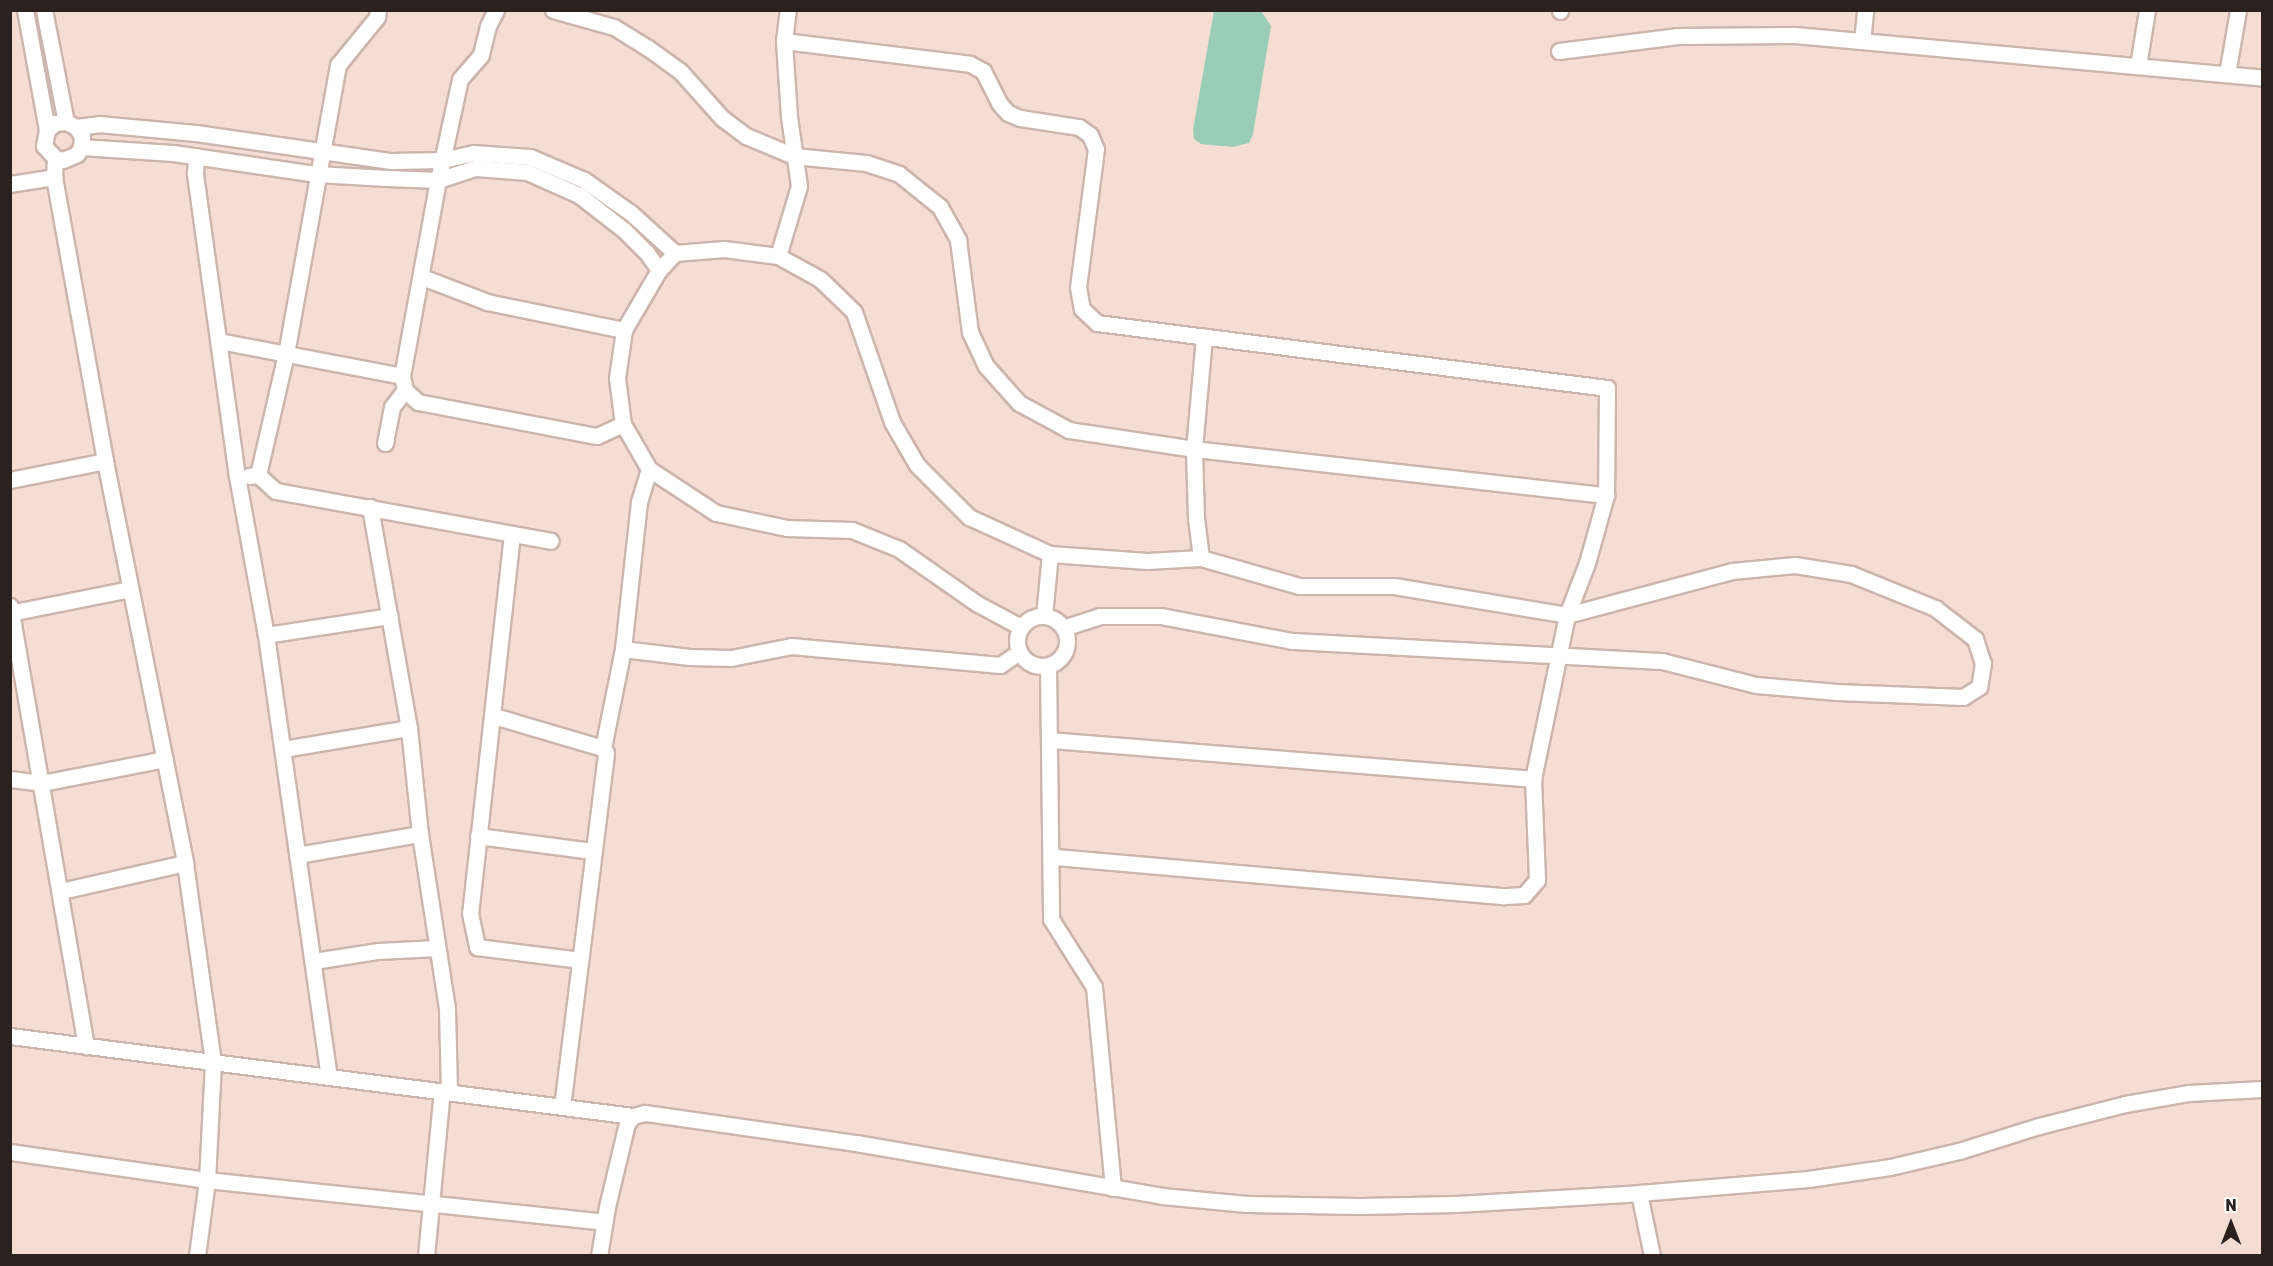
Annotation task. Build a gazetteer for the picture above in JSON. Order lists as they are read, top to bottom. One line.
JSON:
{"north":"top"}
